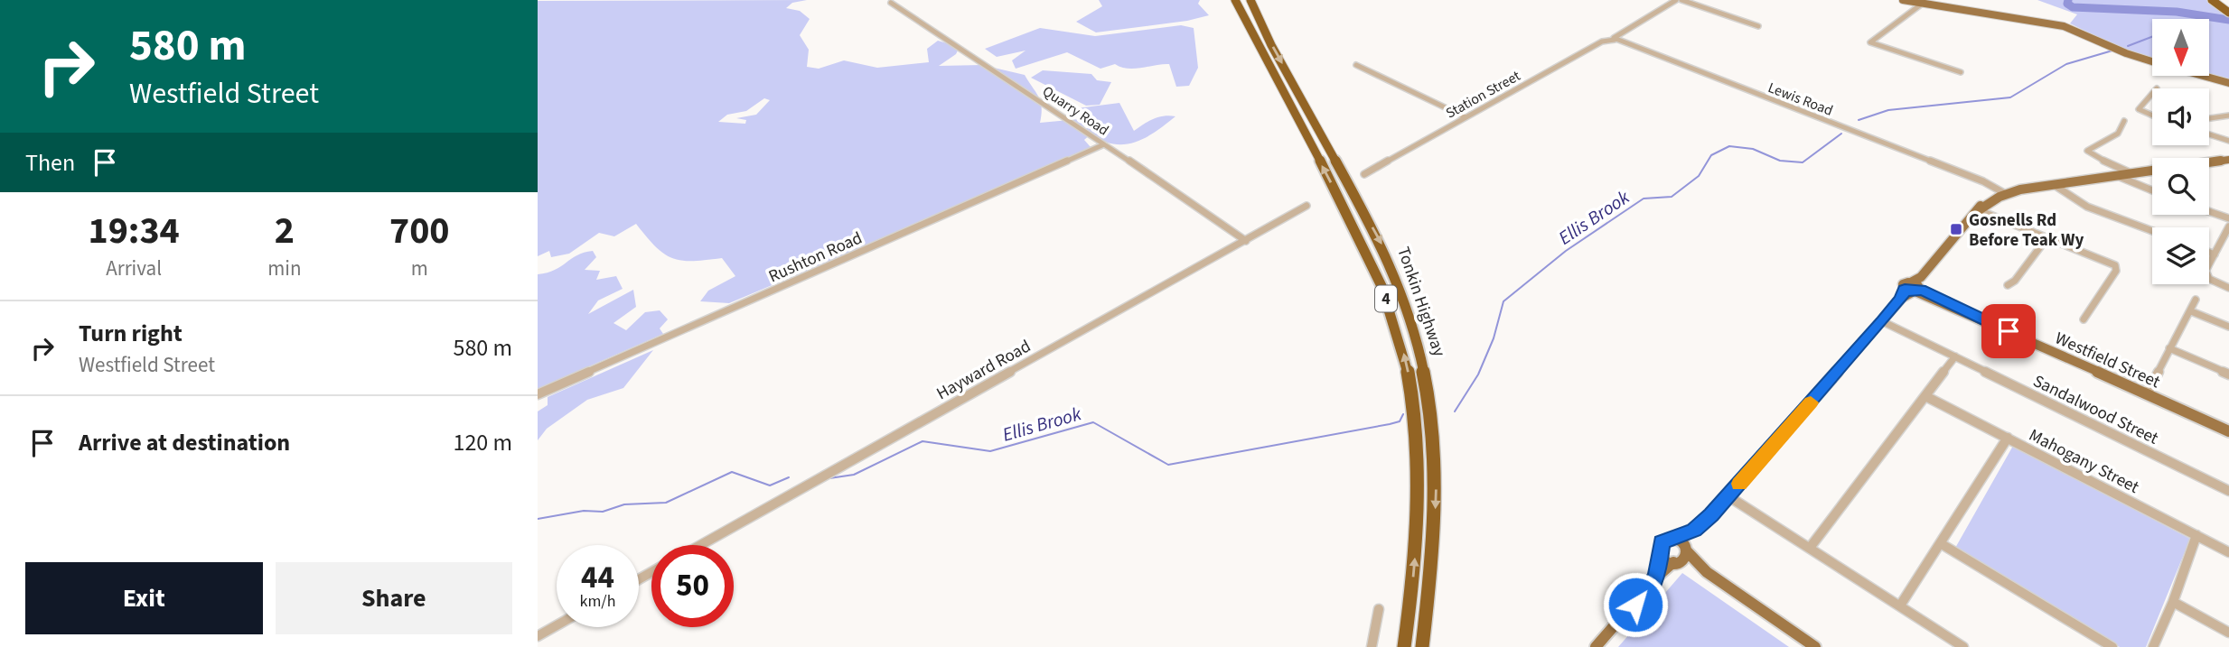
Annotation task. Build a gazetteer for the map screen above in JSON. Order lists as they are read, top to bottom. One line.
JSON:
{"streets":{"highway":["4","Tonkin Highway"],"main road":["Westfield Street"],"street":["Station Street","Lewis Road","Quarry Road","Rushton Road","Hayward Road","Sandalwood Street","Mahogany Street"]},"crossings":[["Station Street","Lewis Road"],["Quarry Road","Rushton Road"],["Quarry Road","Hayward Road"]],"water":["Ellis Brook"],"places":{"transit":["Gosnells Rd Before Teak Wy"]},"north":"bottom","page":{"turn":["580 m","Westfield Street"],"then":"Then","eta":["19:34","Arrival","2","min","700","m"],"list":[{"name":"Turn right","note":"Westfield Street","value":"580 m"},{"name":"Arrive at destination","value":"120 m"}],"speed":"44 km/h","limit":"50","buttons":["Exit","Share"]}}
